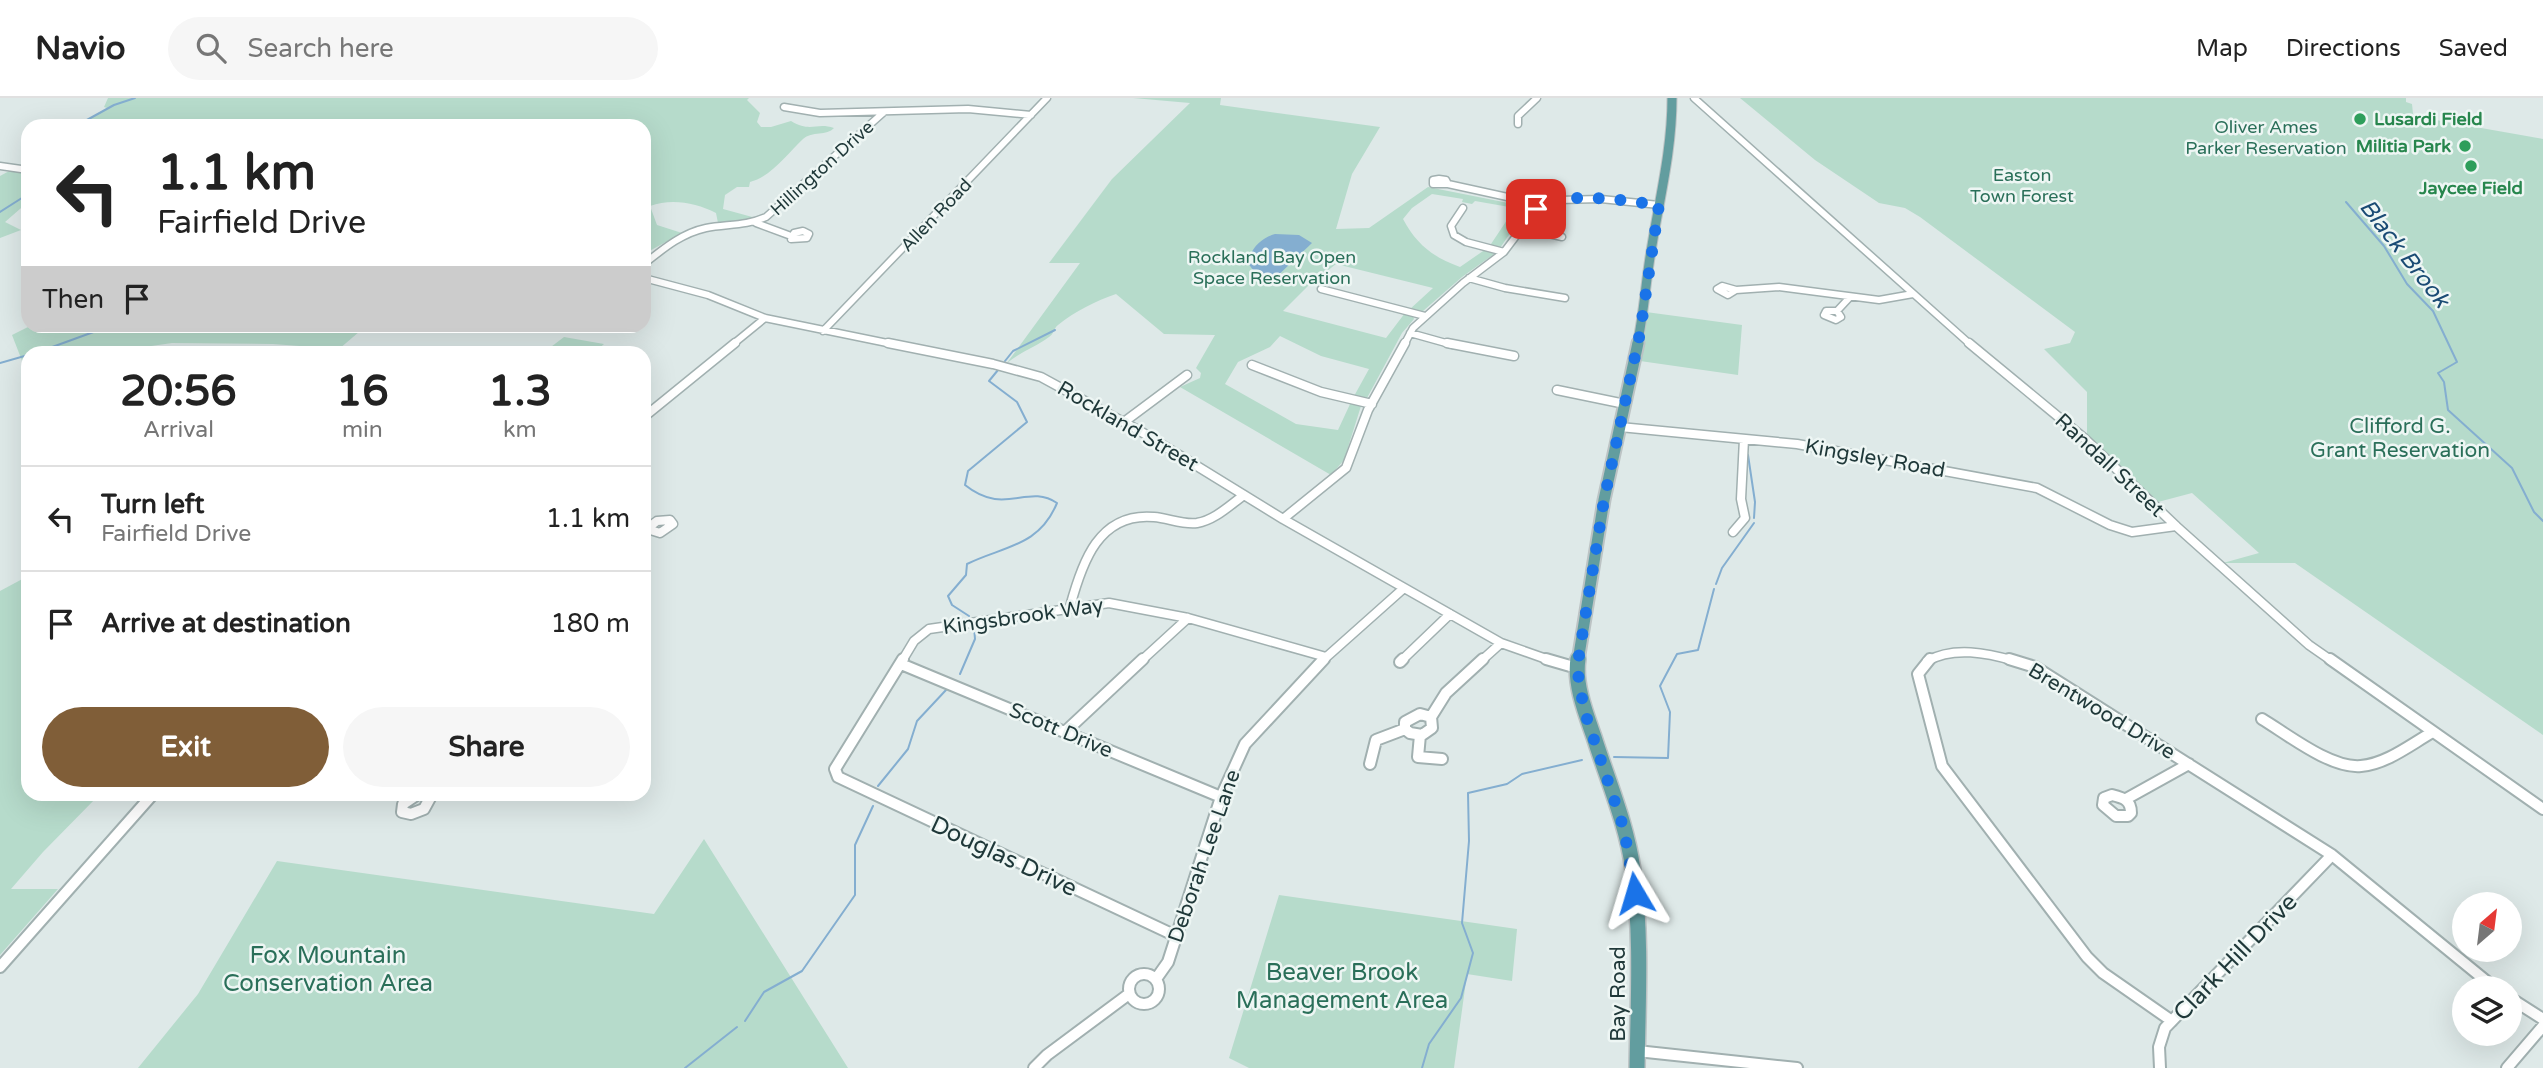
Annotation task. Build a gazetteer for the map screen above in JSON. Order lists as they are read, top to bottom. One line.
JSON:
{"streets":{"main road":["Bay Road"],"street":["Hillington Drive","Allen Road","Rockland Street","Kingsley Road","Randall Street","Kingsbrook Way","Brentwood Drive","Scott Drive","Douglas Drive","Deborah Lee Lane","Clark Hill Drive"]},"crossings":[["Allen Road","Rockland Street"],["Rockland Street","Deborah Lee Lane"],["Rockland Street","Bay Road"],["Kingsley Road","Randall Street"],["Kingsley Road","Bay Road"],["Kingsbrook Way","Scott Drive"],["Kingsbrook Way","Douglas Drive"],["Kingsbrook Way","Deborah Lee Lane"],["Brentwood Drive","Clark Hill Drive"],["Scott Drive","Deborah Lee Lane"],["Douglas Drive","Deborah Lee Lane"]],"water":["Black Brook"],"parks":["Oliver Ames Parker Reservation","Easton Town Forest","Rockland Bay Open Space Reservation","Clifford G. Grant Reservation","Fox Mountain Conservation Area","Beaver Brook Management Area"],"places":["Lusardi Field","Militia Park","Jaycee Field"],"north":"top right","page":{"header":"Navio","search":"Search here","nav":["Map","Directions","Saved"],"turn":["1.1 km","Fairfield Drive"],"then":"Then","eta":["20:56","Arrival","16","min","1.3","km"],"list":[{"name":"Turn left","note":"Fairfield Drive","value":"1.1 km"},{"name":"Arrive at destination","value":"180 m"}],"buttons":["Exit","Share"]}}
